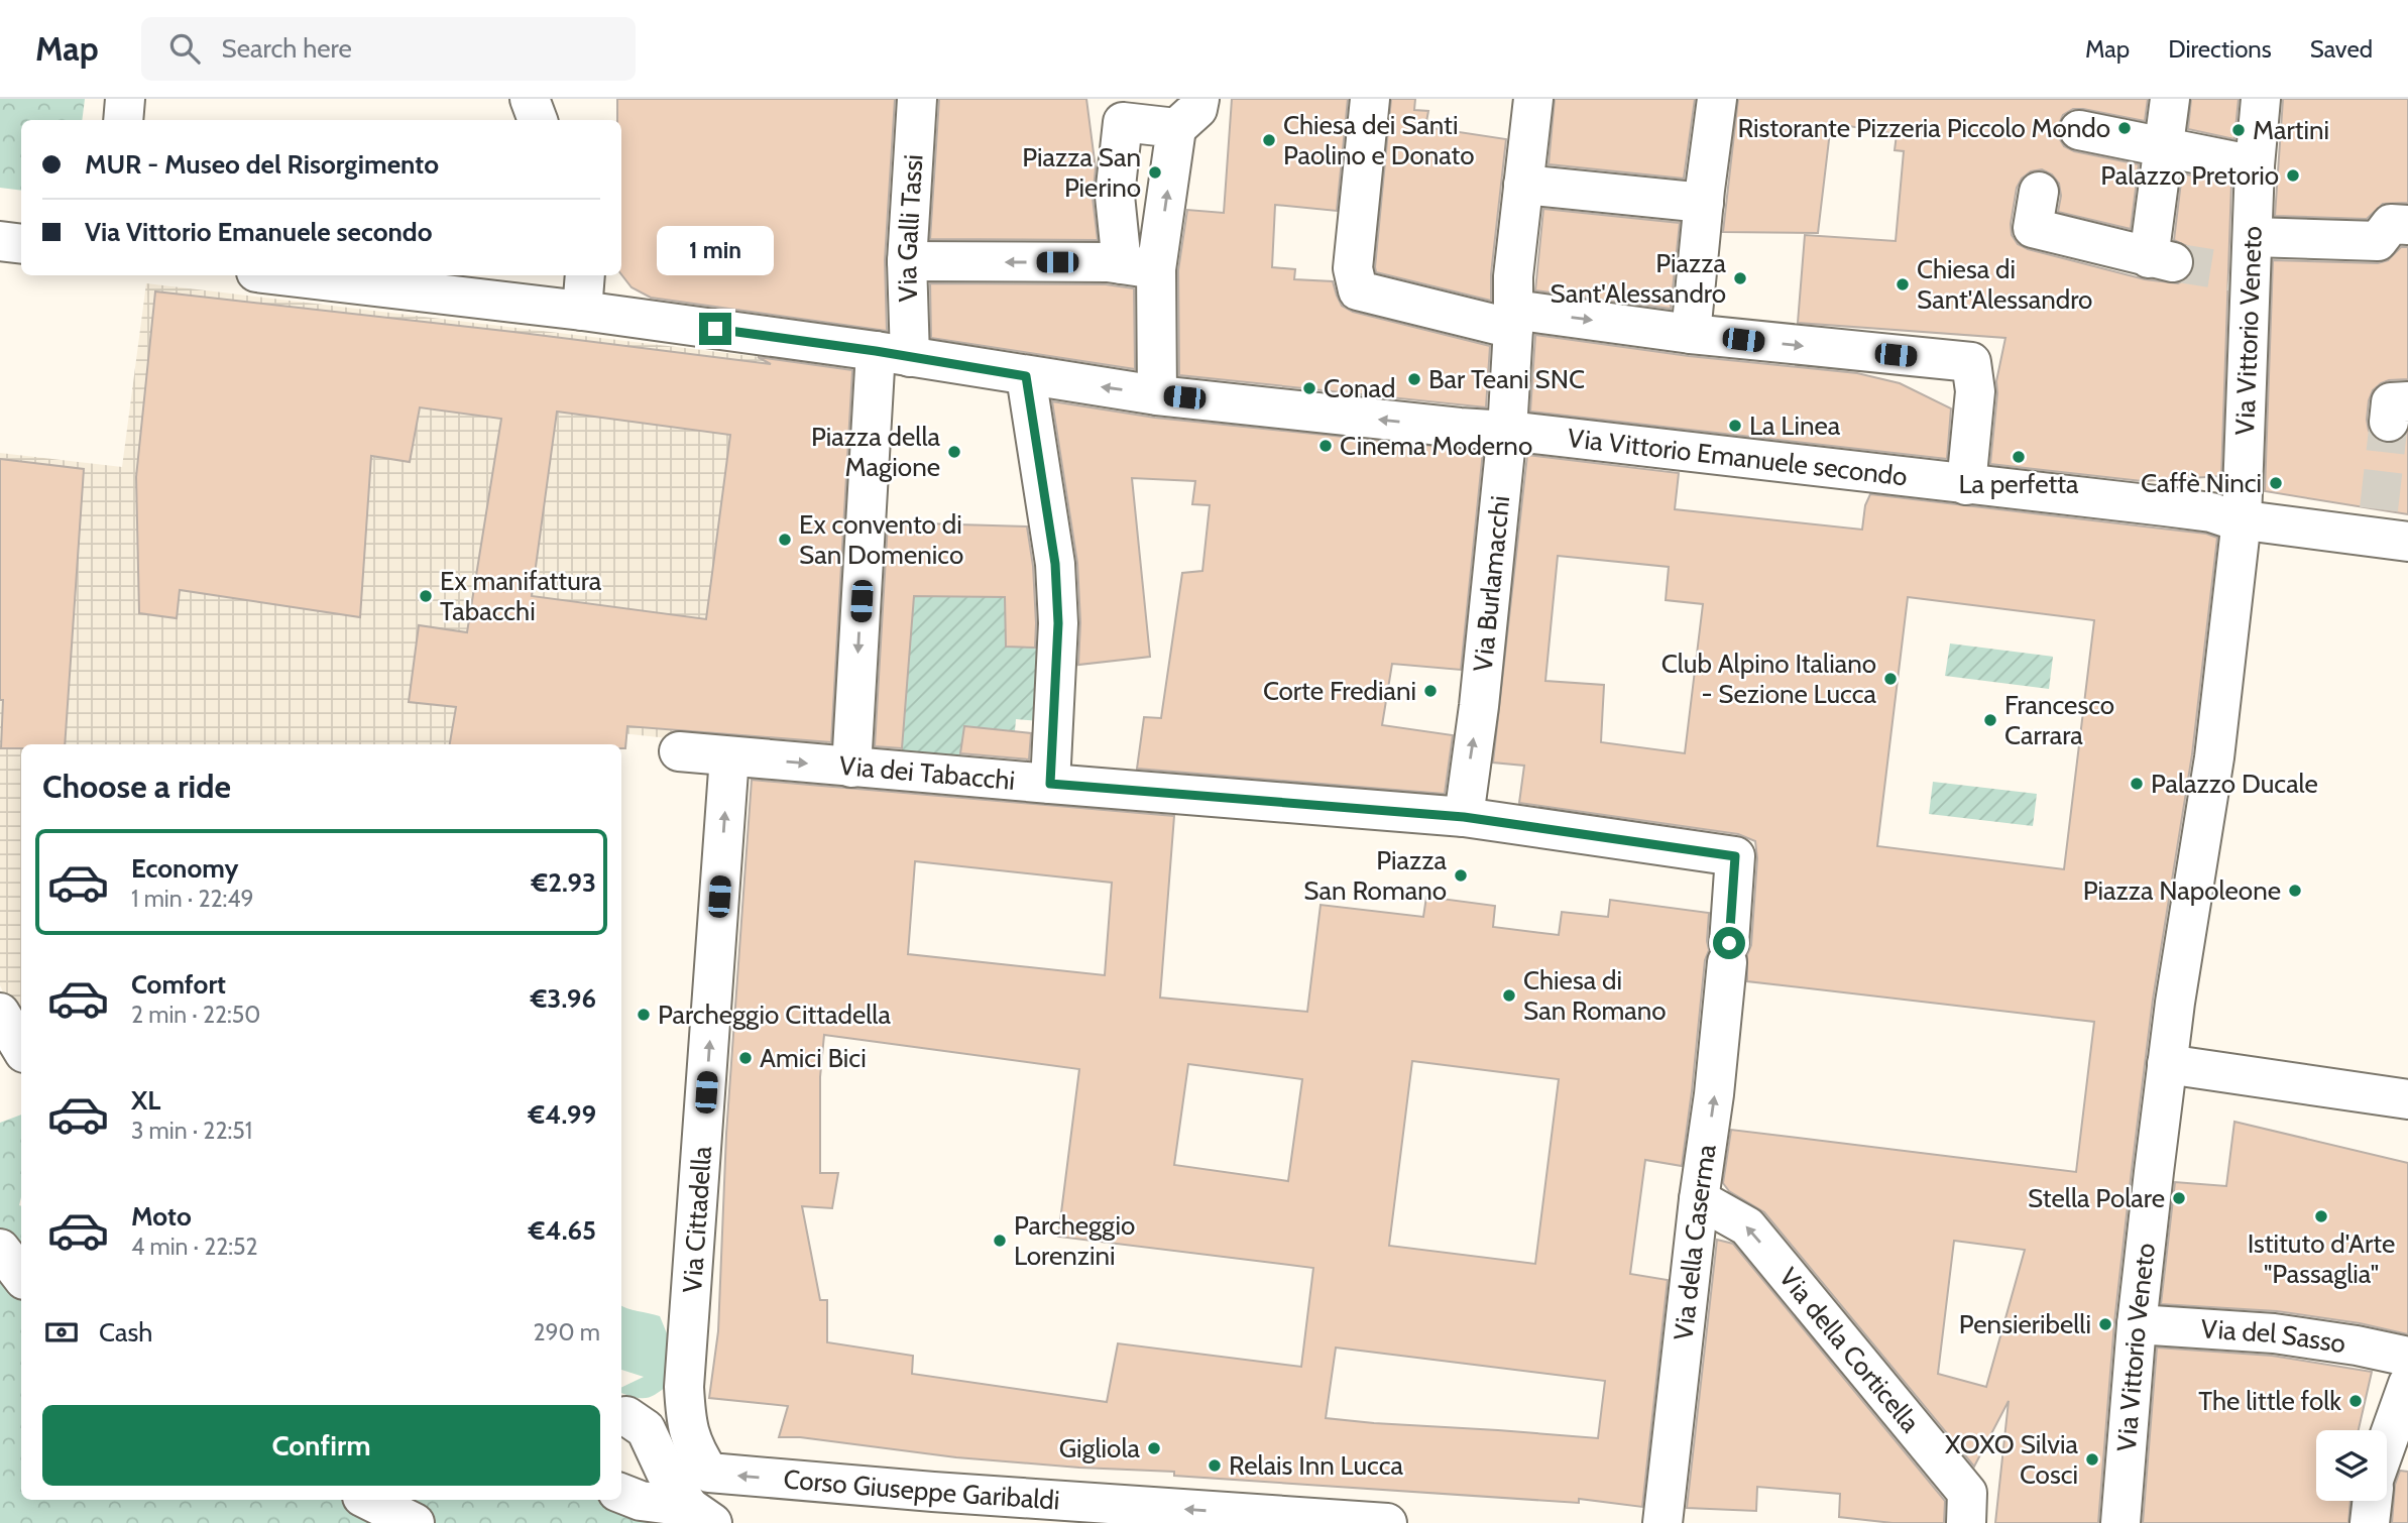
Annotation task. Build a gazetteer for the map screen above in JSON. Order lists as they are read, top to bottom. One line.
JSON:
{"streets":{"street":["Via Galli Tassi","Via Vittorio Veneto","Via Vittorio Emanuele secondo","Via Burlamacchi","Via dei Tabacchi","Via Cittadella","Via della Caserma","Via del Sasso","Via della Corticella","Corso Giuseppe Garibaldi"]},"crossings":[["Via Galli Tassi","Via Vittorio Emanuele secondo"],["Via Galli Tassi","Via dei Tabacchi"],["Via Vittorio Veneto","Via Vittorio Emanuele secondo"],["Via Vittorio Veneto","Via del Sasso"],["Via Vittorio Emanuele secondo","Via Burlamacchi"],["Via Burlamacchi","Via dei Tabacchi"],["Via Burlamacchi","Via della Caserma"],["Via dei Tabacchi","Via Cittadella"],["Via dei Tabacchi","Via della Caserma"],["Via della Caserma","Via della Corticella"]],"one_way":["Via Burlamacchi","Via Cittadella","Via della Corticella","Corso Giuseppe Garibaldi"],"places":["Ristorante Pizzeria Piccolo Mondo","Martini","Chiesa dei Santi Paolino e Donato","Piazza San Pierino","Palazzo Pretorio","Piazza Sant'Alessandro","Chiesa di Sant'Alessandro","Bar Teani SNC","Conad","La Linea","Cinema Moderno","Piazza della Magione","La perfetta","Caffè Ninci","Ex convento di San Domenico","Ex manifattura Tabacchi","Club Alpino Italiano - Sezione Lucca","Corte Frediani","Francesco Carrara","Palazzo Ducale","Piazza San Romano","Piazza Napoleone","Chiesa di San Romano","Parcheggio Cittadella","Amici Bici","Stella Polare","Istituto d'Arte \"Passaglia\"","Parcheggio Lorenzini","Pensieribelli","The little folk","Gigliola","XOXO Silvia Cosci","Relais Inn Lucca"],"page":{"header":"Map","search":"Search here","nav":["Map","Directions","Saved"],"banner":["MUR - Museo del Risorgimento","Via Vittorio Emanuele secondo"],"bubble":"1 min","heading":"Choose a ride","list":[{"name":"Economy","note":"1 min · 22:49","value":"€2.93"},{"name":"Comfort","note":"2 min · 22:50","value":"€3.96"},{"name":"XL","note":"3 min · 22:51","value":"€4.99"},{"name":"Moto","note":"4 min · 22:52","value":"€4.65"}],"pay":["Cash","290 m"],"buttons":"Confirm"}}
